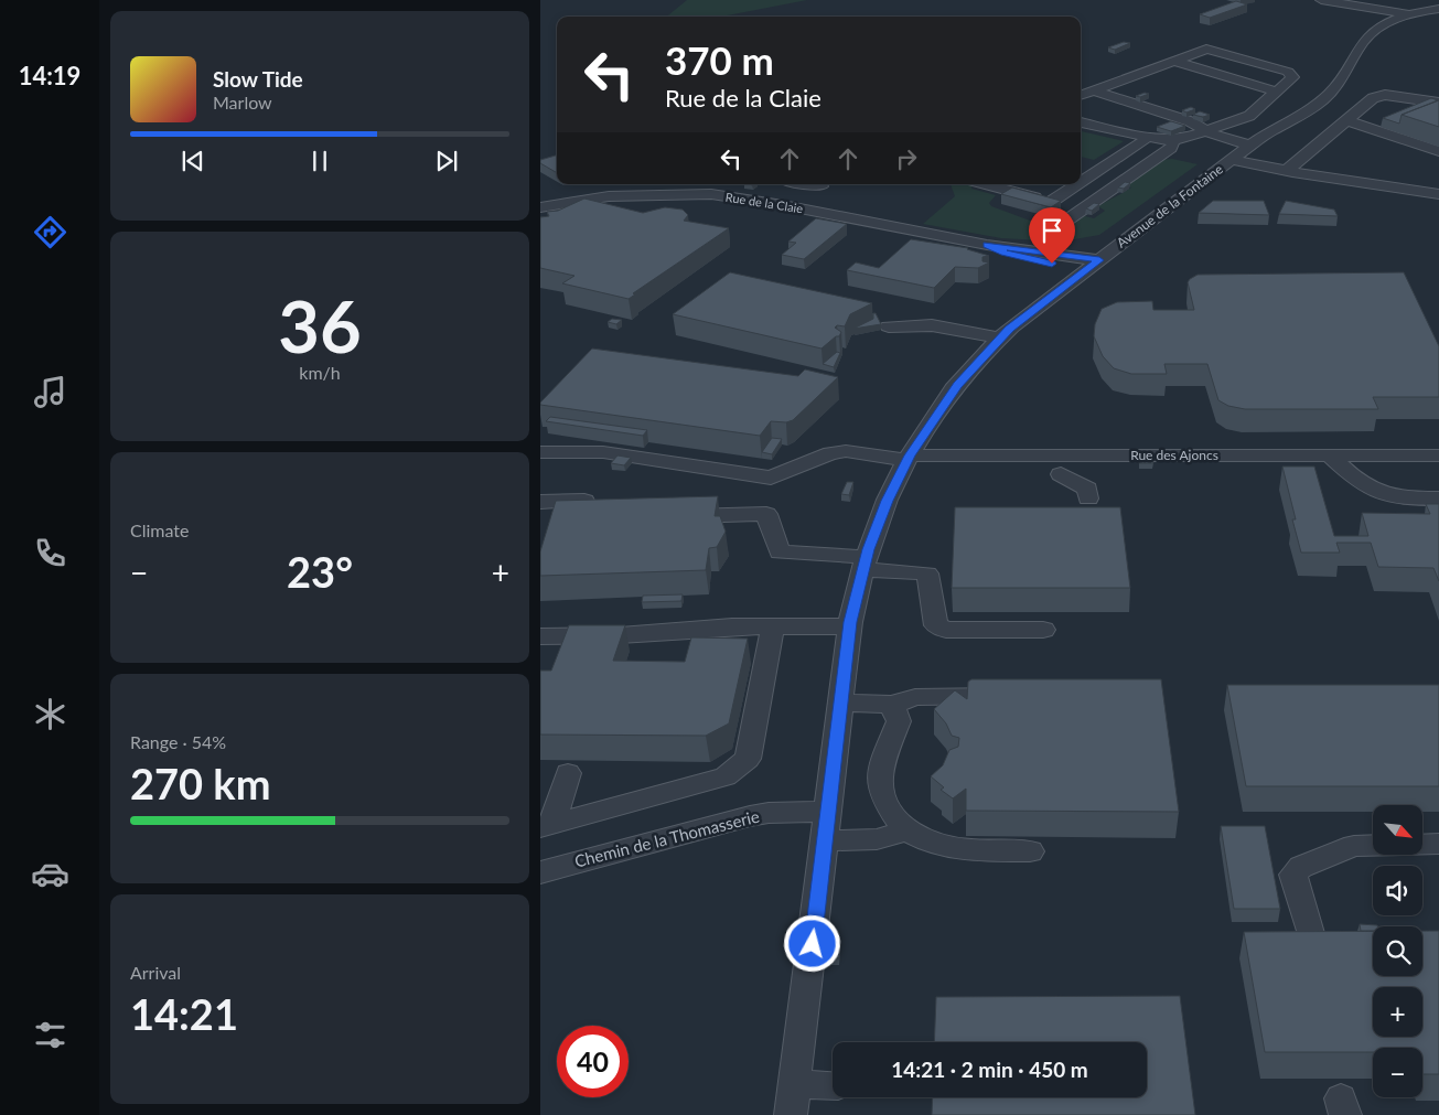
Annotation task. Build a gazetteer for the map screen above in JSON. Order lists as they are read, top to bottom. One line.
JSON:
{"streets":{"street":["Rue de la Claie","Avenue de la Fontaine","Rue des Ajoncs","Chemin de la Thomasserie"]},"crossings":[["Rue de la Claie","Avenue de la Fontaine"],["Avenue de la Fontaine","Rue des Ajoncs"],["Avenue de la Fontaine","Chemin de la Thomasserie"]],"north":"bottom right","page":{"tabs":"14:19","turn":["370 m","Rue de la Claie"],"song":["Slow Tide","Marlow"],"tile":[["36","km/h"],"Climate",["Range · 54%","270 km"],["Arrival","14:21"]],"heat":["−","23°","+"],"map_buttons":["+","−"],"limit":"40","trip":"14:21 · 2 min · 450 m"}}
